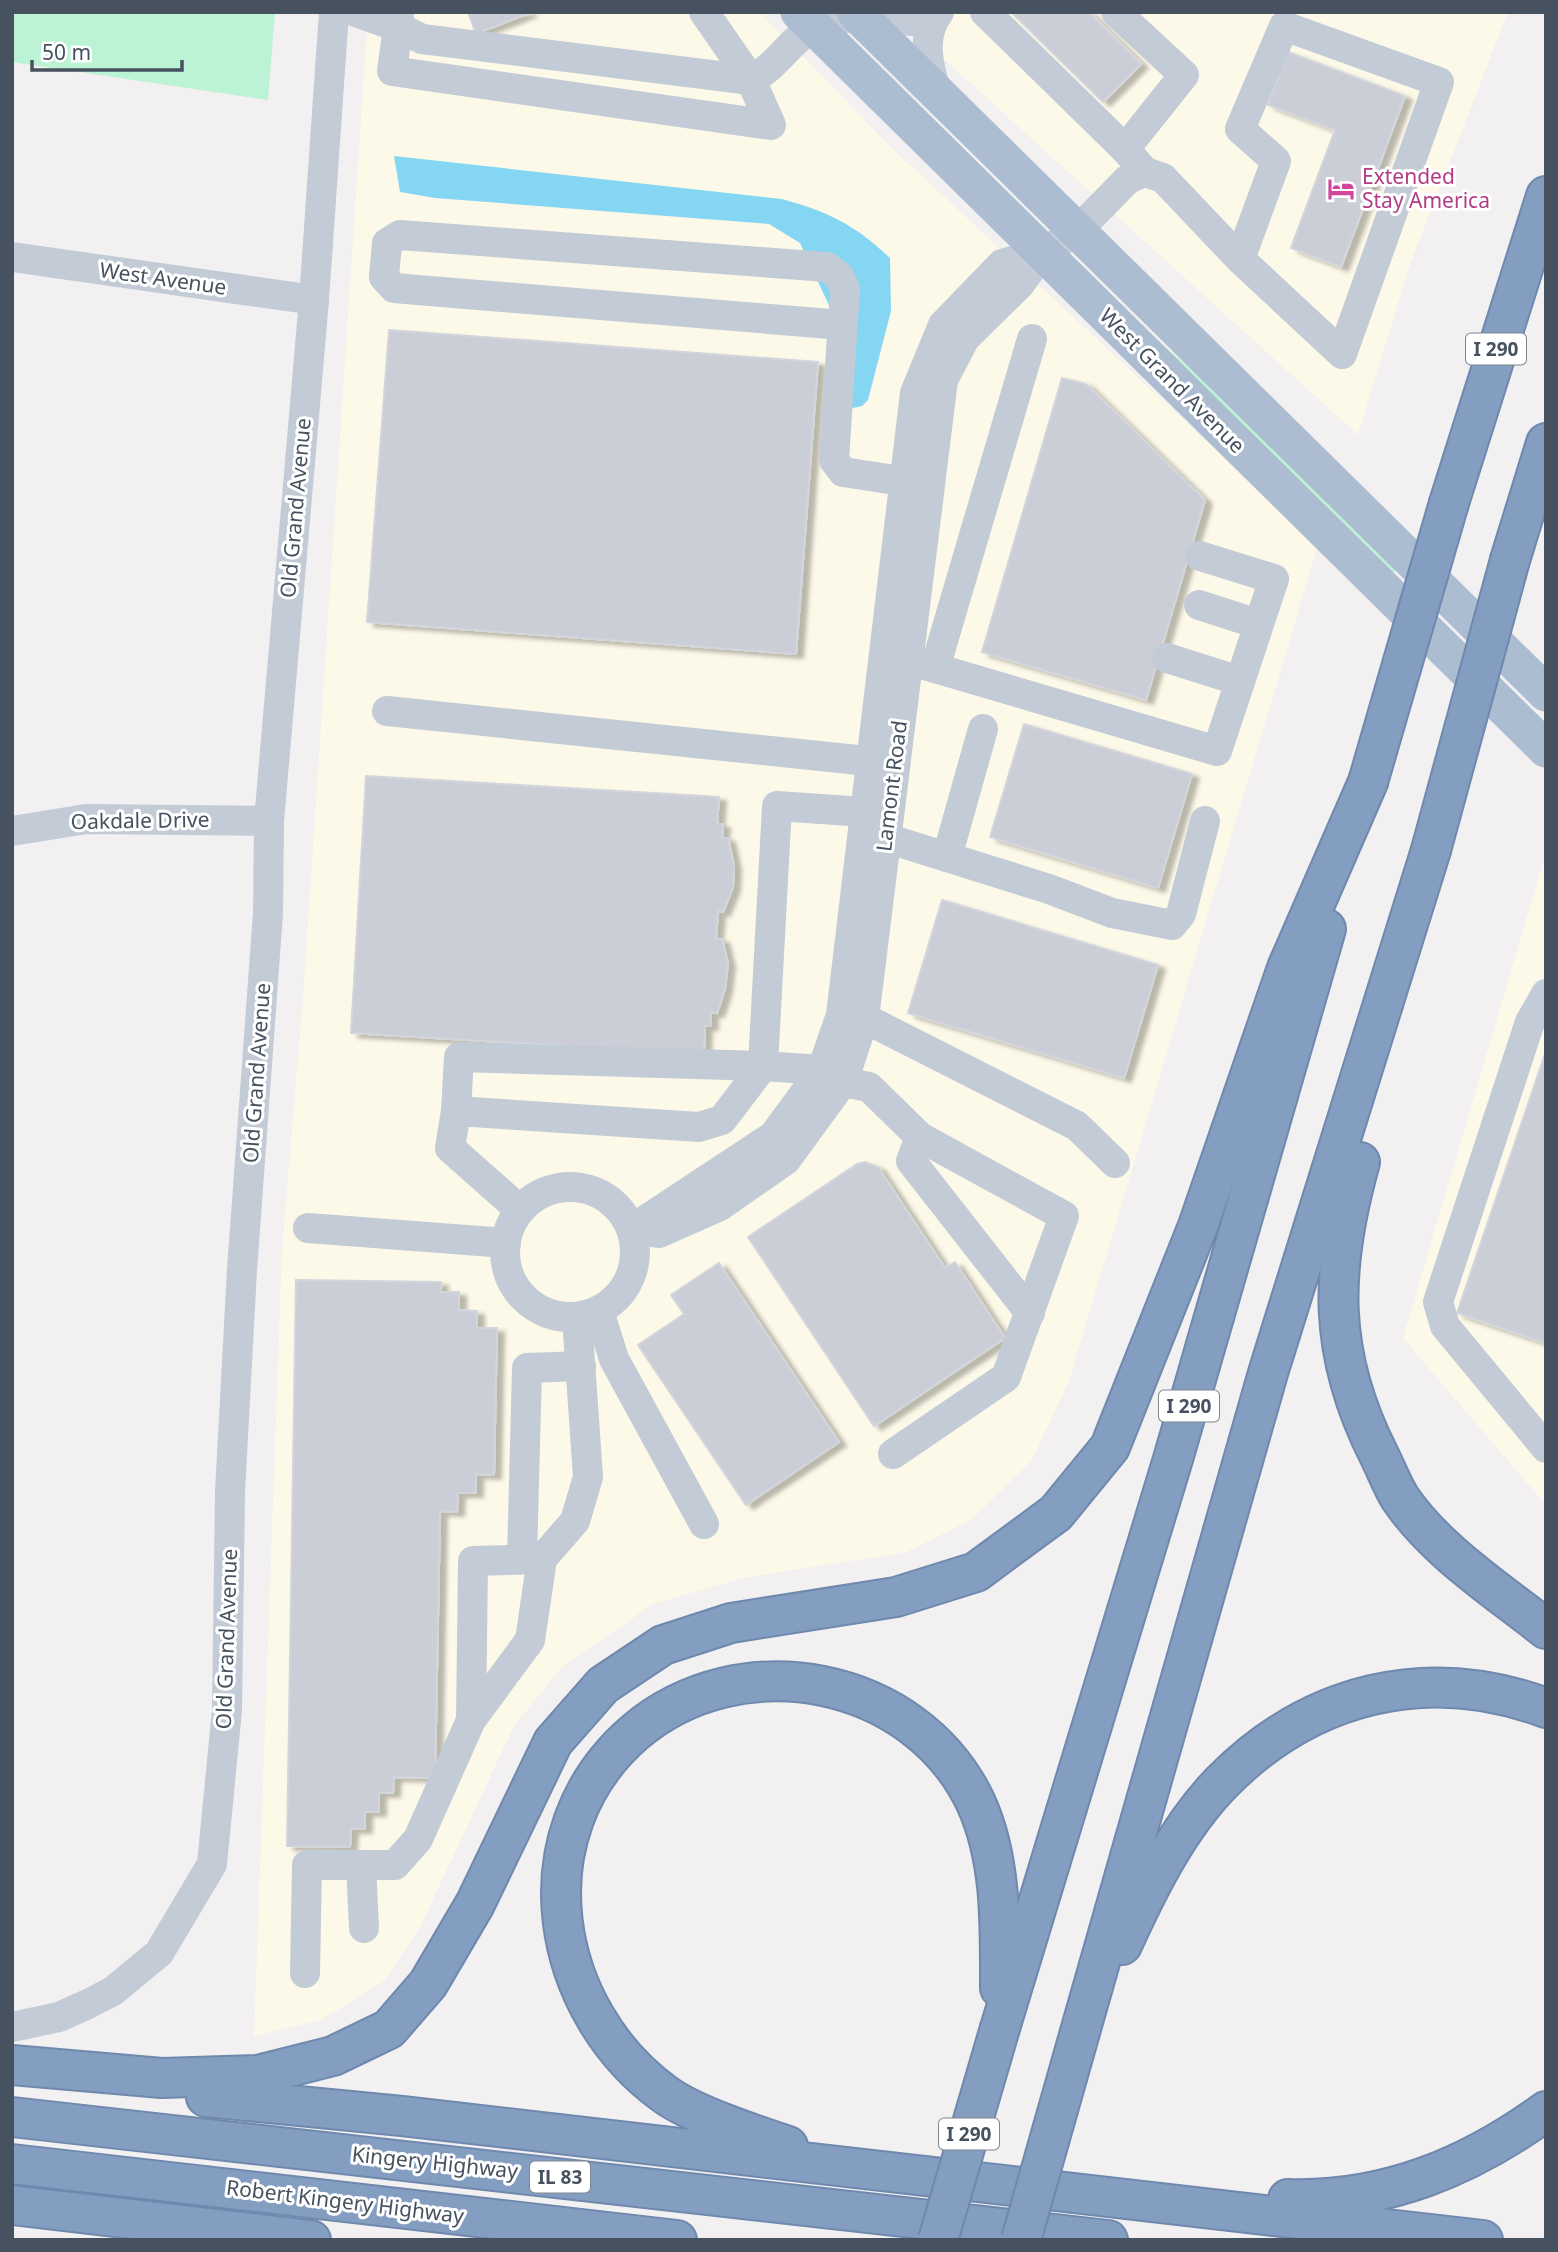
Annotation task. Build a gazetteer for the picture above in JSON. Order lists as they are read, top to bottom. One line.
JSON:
{"streets":{"highway":["I 290","Kingery Highway","IL 83","Robert Kingery Highway"],"main road":["West Grand Avenue"],"street":["West Avenue","Old Grand Avenue","Lamont Road","Oakdale Drive"]},"crossings":[["West Avenue","Old Grand Avenue"],["West Grand Avenue","Lamont Road"],["Old Grand Avenue","Oakdale Drive"]],"places":{"hotel":["Extended Stay America"]},"scale_bar":"50 m"}
